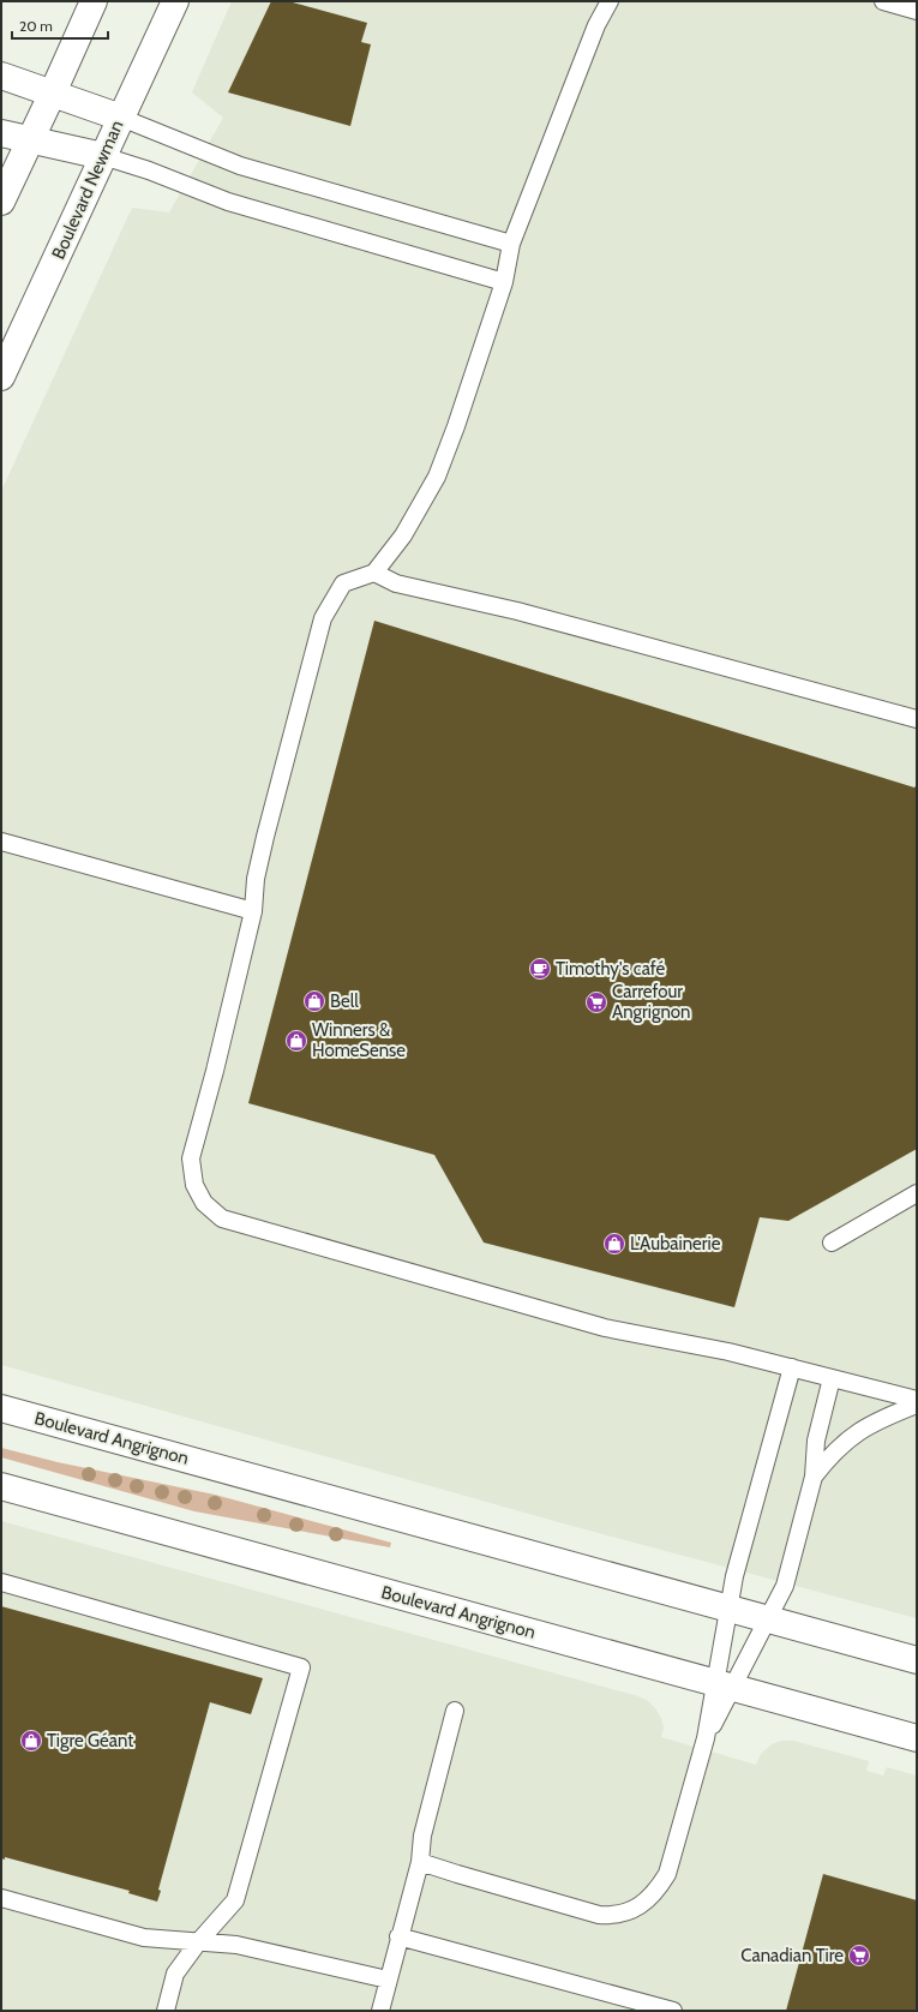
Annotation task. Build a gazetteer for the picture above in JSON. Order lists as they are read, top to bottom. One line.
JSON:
{"streets":{"main road":["Boulevard Newman","Boulevard Angrignon"]},"places":{"cafe":["Timothy's café"],"shop":["Bell","Winners & HomeSense","L'Aubainerie","Tigre Géant"],"supermarket":["Carrefour Angrignon","Canadian Tire"]},"scale_bar":"20 m"}
